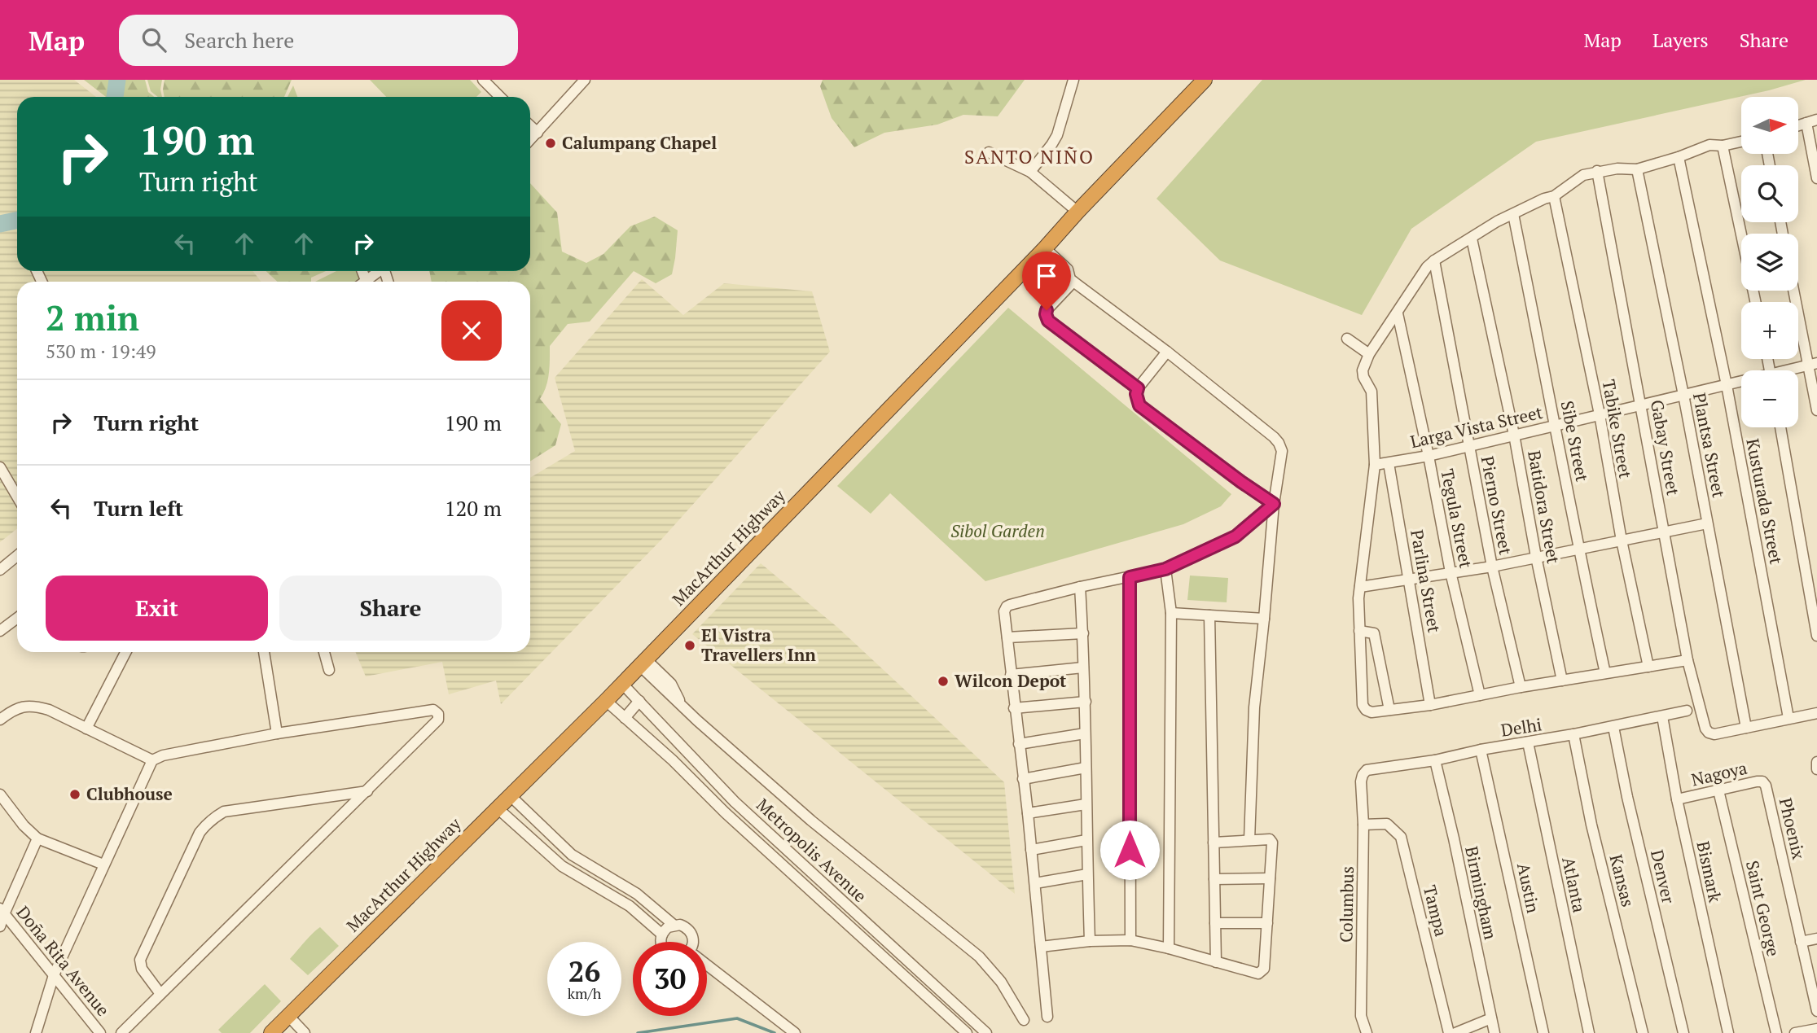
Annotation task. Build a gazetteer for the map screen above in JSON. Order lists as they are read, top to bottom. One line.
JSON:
{"streets":{"highway":["MacArthur Highway"],"street":["Larga Vista Street","Tabike Street","Sibe Street","Plantsa Street","Gabay Street","Kusturada Street","Pierno Street","Batidora Street","Tegula Street","Parlina Street","Delhi","Nagoya","Phoenix","Metropolis Avenue","Bismark","Denver","Kansas","Atlanta","Austin","Birmingham","Columbus","Saint George","Tampa","Doña Rita Avenue"]},"crossings":[["Larga Vista Street","Tabike Street"],["Larga Vista Street","Sibe Street"],["Larga Vista Street","Plantsa Street"],["Larga Vista Street","Gabay Street"],["Larga Vista Street","Kusturada Street"],["Larga Vista Street","Pierno Street"],["Larga Vista Street","Batidora Street"],["Larga Vista Street","Tegula Street"],["Larga Vista Street","Parlina Street"],["Plantsa Street","Gabay Street"],["MacArthur Highway","Metropolis Avenue"],["Delhi","Bismark"],["Delhi","Denver"],["Delhi","Kansas"],["Delhi","Atlanta"],["Delhi","Austin"],["Delhi","Birmingham"],["Delhi","Columbus"],["Nagoya","Phoenix"],["Nagoya","Bismark"],["Nagoya","Saint George"],["Columbus","Tampa"]],"districts":["SANTO NIÑO"],"parks":["Sibol Garden"],"places":["Calumpang Chapel","El Vistra Travellers Inn","Wilcon Depot","Clubhouse"],"north":"right","page":{"header":"Map","search":"Search here","nav":["Map","Layers","Share"],"map_buttons":["+","−"],"turn":["190 m","Turn right"],"heading":["2 min","530 m · 19:49"],"list":[{"name":"Turn right","value":"190 m"},{"name":"Turn left","value":"120 m"}],"buttons":["Exit","Share"],"speed":"26 km/h","limit":"30"}}
